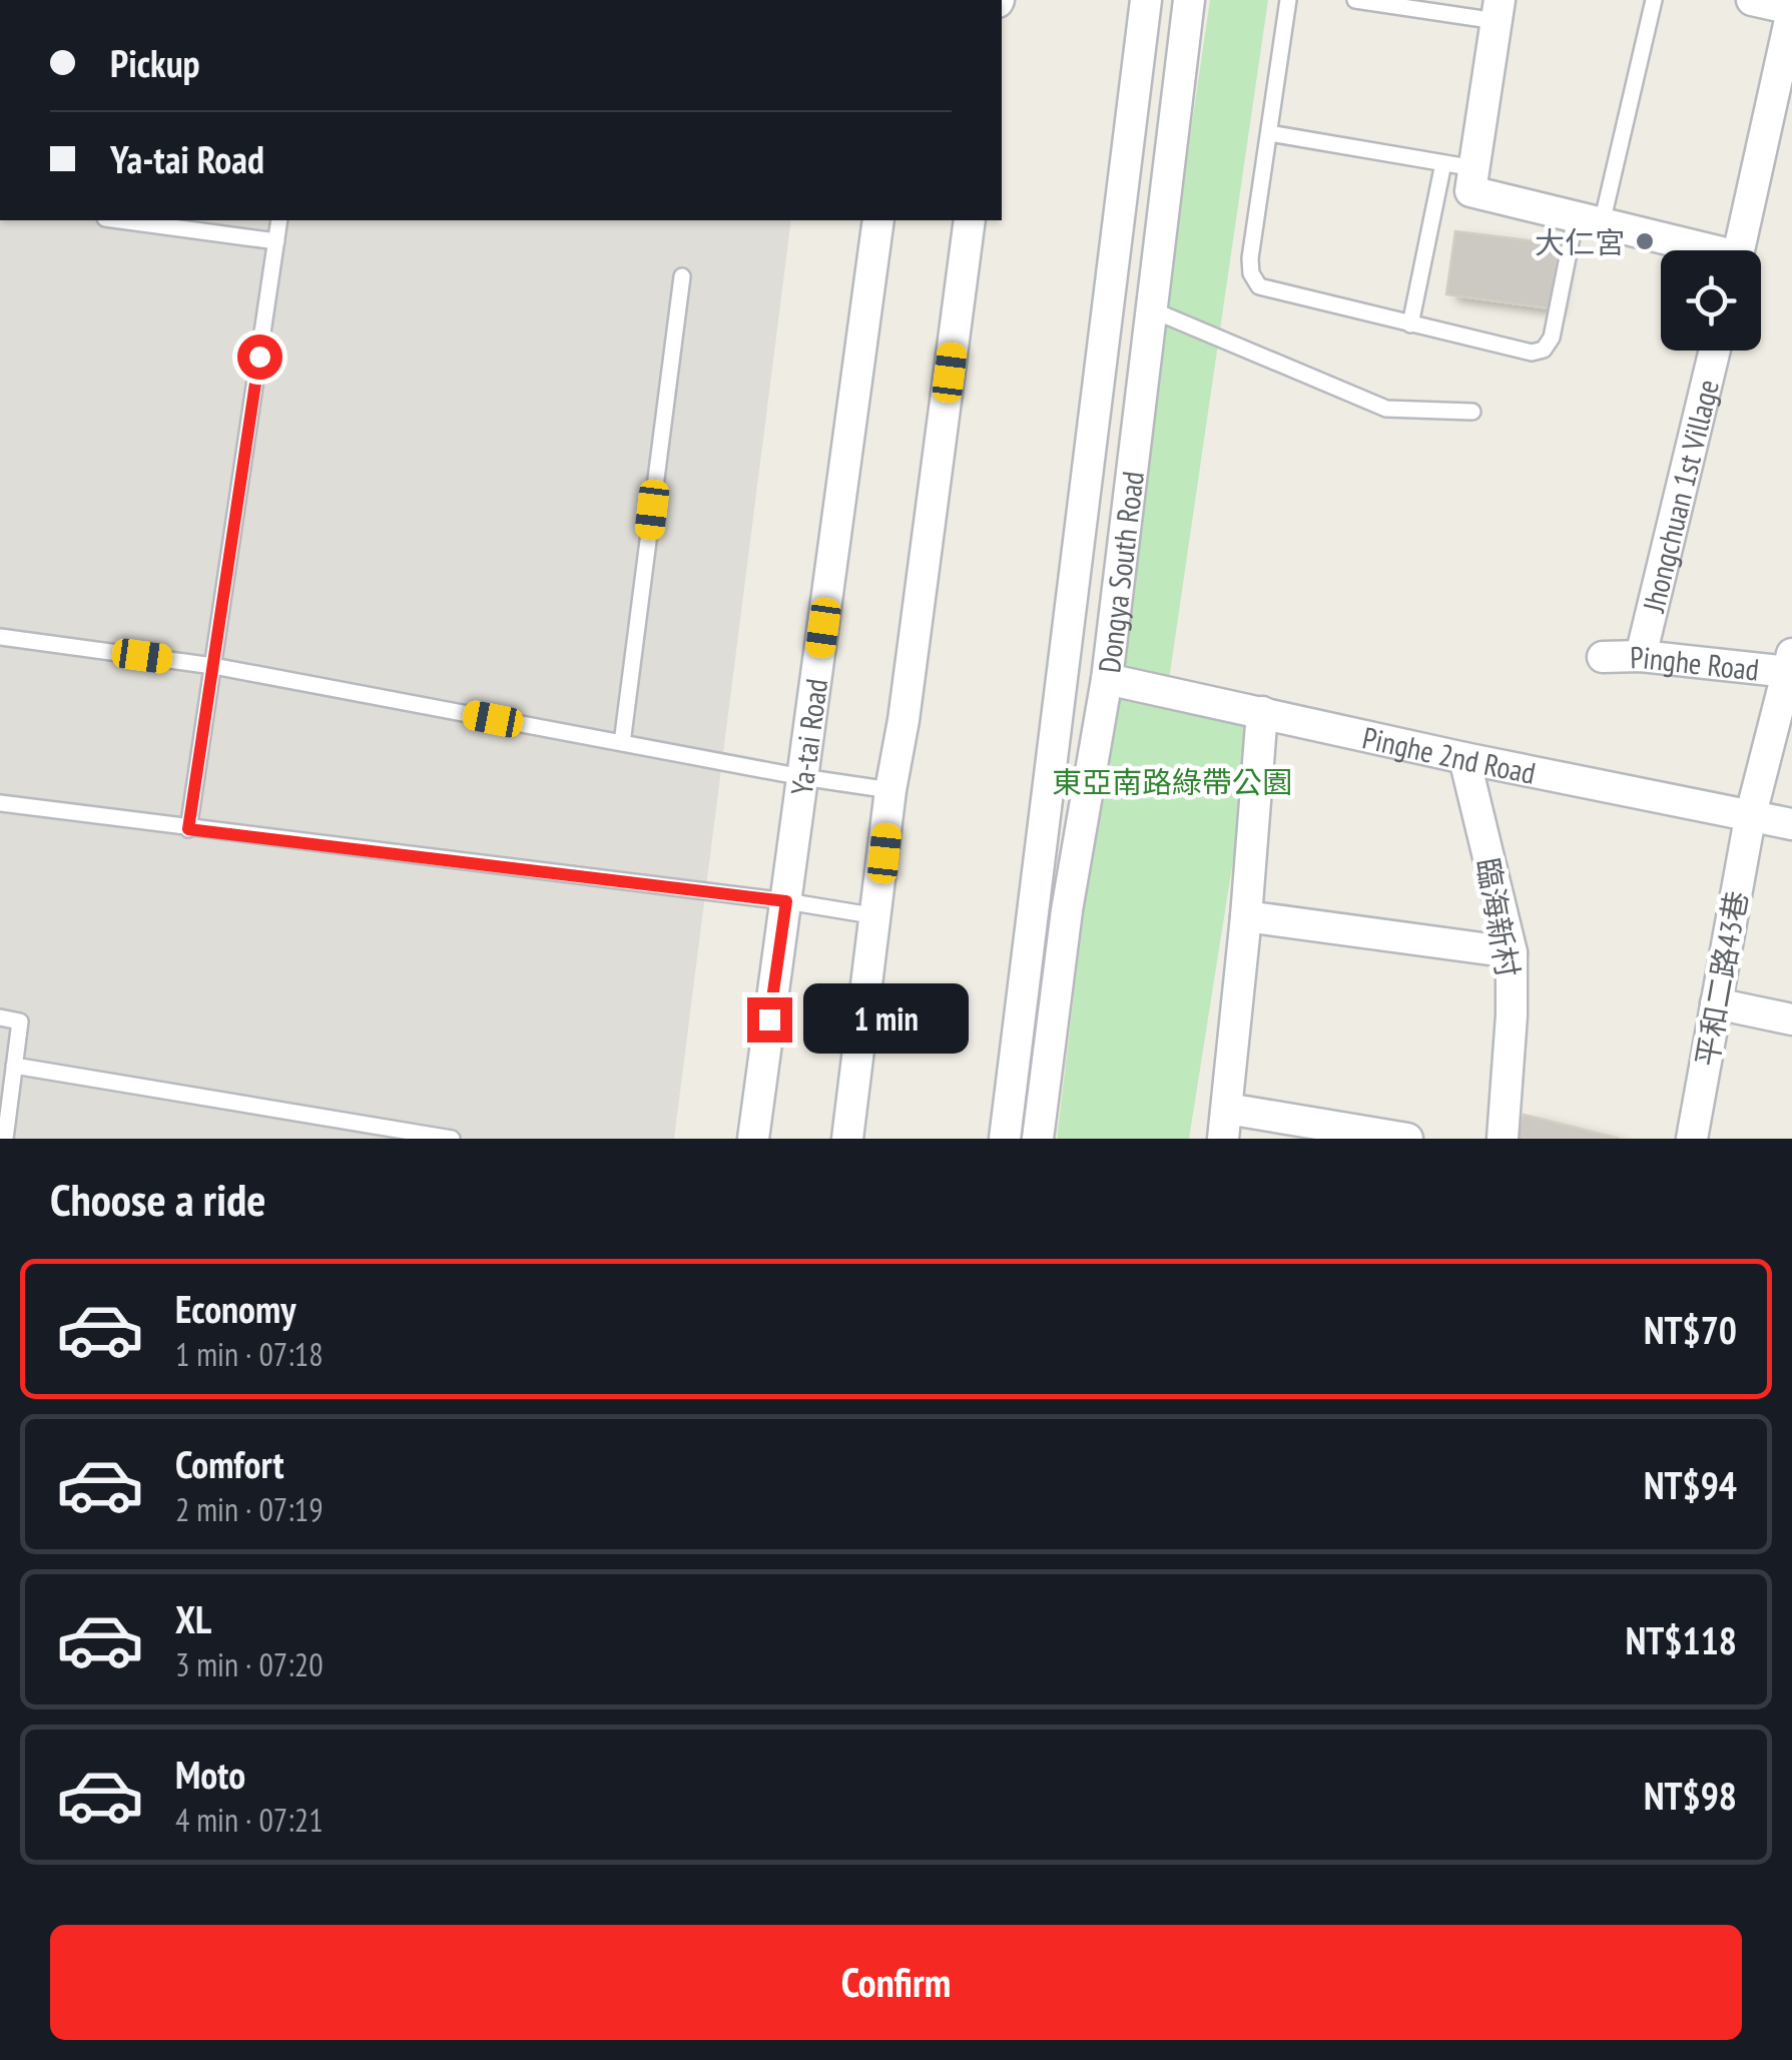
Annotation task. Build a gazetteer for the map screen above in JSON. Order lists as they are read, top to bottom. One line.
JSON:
{"streets":{"street":["Jhongchuan 1st Village","Dongya South Road","Pinghe Road","Ya-tai Road","Pinghe 2nd Road","臨海新村","平和二路43巷"]},"crossings":[["Jhongchuan 1st Village","Pinghe Road"],["Dongya South Road","Pinghe 2nd Road"],["Pinghe Road","平和二路43巷"],["Pinghe 2nd Road","臨海新村"],["Pinghe 2nd Road","平和二路43巷"]],"parks":["東亞南路綠帶公園"],"places":["大仁宮"],"page":{"banner":["Pickup","Ya-tai Road"],"bubble":"1 min","heading":"Choose a ride","list":[{"name":"Economy","note":"1 min · 07:18","value":"NT$70"},{"name":"Comfort","note":"2 min · 07:19","value":"NT$94"},{"name":"XL","note":"3 min · 07:20","value":"NT$118"},{"name":"Moto","note":"4 min · 07:21","value":"NT$98"}],"buttons":"Confirm"}}
